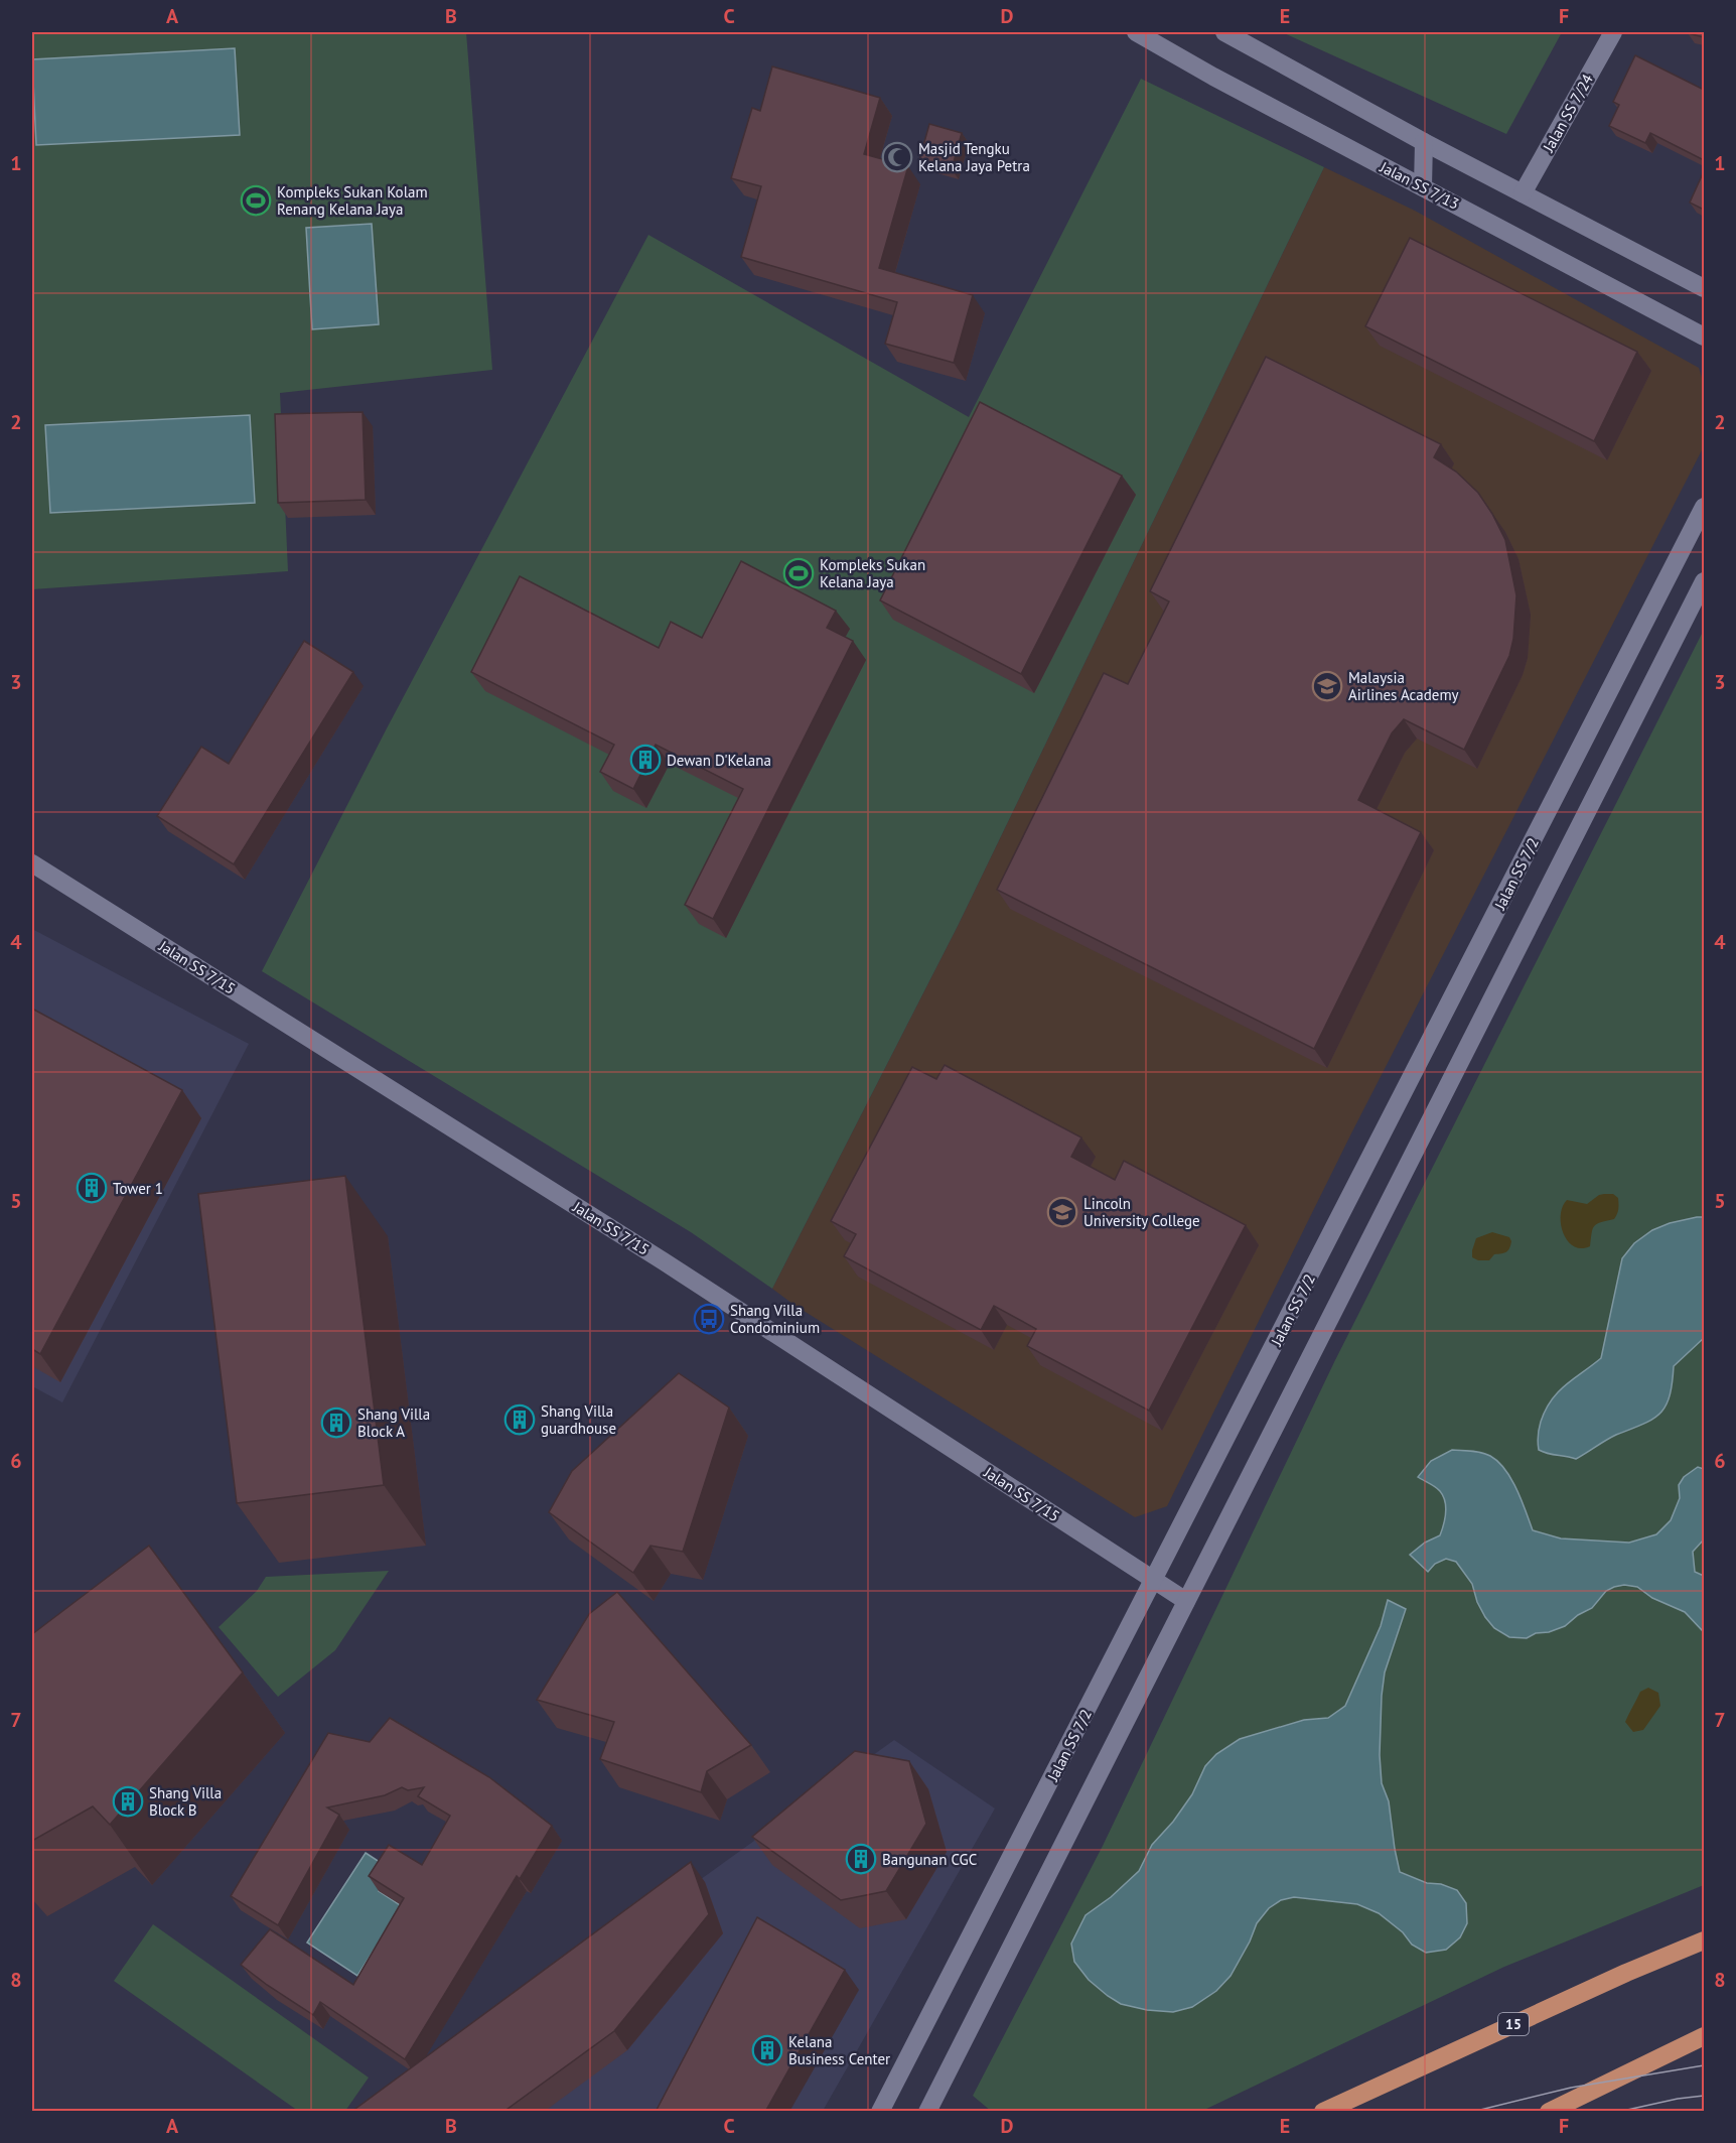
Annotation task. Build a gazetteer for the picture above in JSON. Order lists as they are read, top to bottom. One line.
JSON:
{"streets":{"main road":["15"],"street":["Jalan SS 7/24","Jalan SS 7/13","Jalan SS 7/2","Jalan SS 7/15"]},"crossings":[["Jalan SS 7/2","Jalan SS 7/15"]],"places":{"mosque":["Masjid Tengku Kelana Jaya Petra"],"sports":["Kompleks Sukan Kolam Renang Kelana Jaya","Kompleks Sukan Kelana Jaya"],"school or university":["Malaysia Airlines Academy","Lincoln University College"],"building":["Dewan D'Kelana","Tower 1","Shang Villa guardhouse","Shang Villa Block A","Shang Villa Block B","Bangunan CGC","Kelana Business Center"],"bus stop":["Shang Villa Condominium"]},"grid":{"columns":["A","B","C","D","E","F"],"rows":["1","2","3","4","5","6","7","8"]}}
